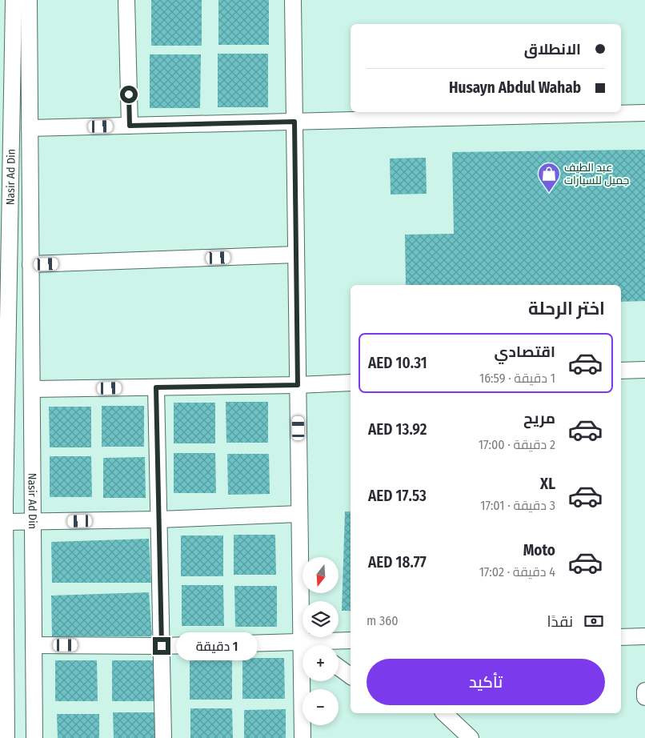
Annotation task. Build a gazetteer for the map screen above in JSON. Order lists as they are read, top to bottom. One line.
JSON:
{"streets":{"street":["Nasir Ad Din"]},"places":{"shop":["عبد الطيف جميل للسيارات"]},"north":"bottom","page":{"banner":["الانطلاق","Husayn Abdul Wahab"],"heading":"اختر الرحلة","list":[{"name":"اقتصادي","note":"1 دقيقة · 16:59","value":"AED 10.31"},{"name":"مريح","note":"2 دقيقة · 17:00","value":"AED 13.92"},{"name":"XL","note":"3 دقيقة · 17:01","value":"AED 17.53"},{"name":"Moto","note":"4 دقيقة · 17:02","value":"AED 18.77"}],"map_buttons":["+","−"],"pay":["نقدًا","360 m"],"bubble":"1 دقيقة","buttons":"تأكيد"}}
